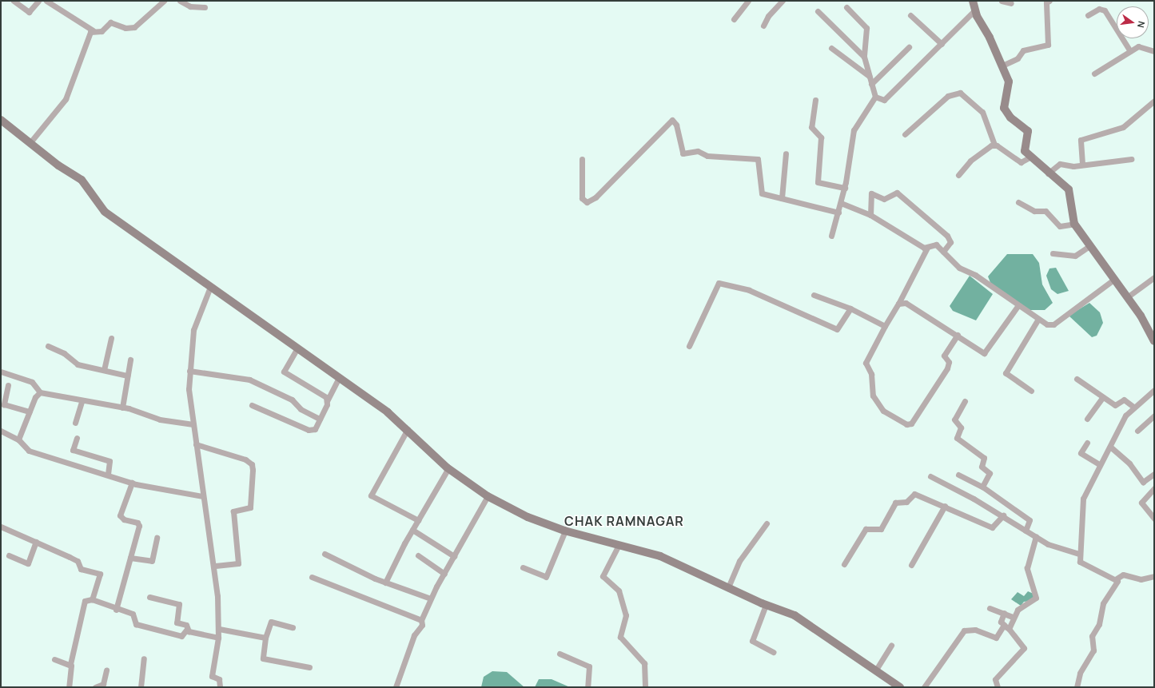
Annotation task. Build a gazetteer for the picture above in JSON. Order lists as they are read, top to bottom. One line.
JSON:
{"districts":["CHAK RAMNAGAR"],"north":"right"}
